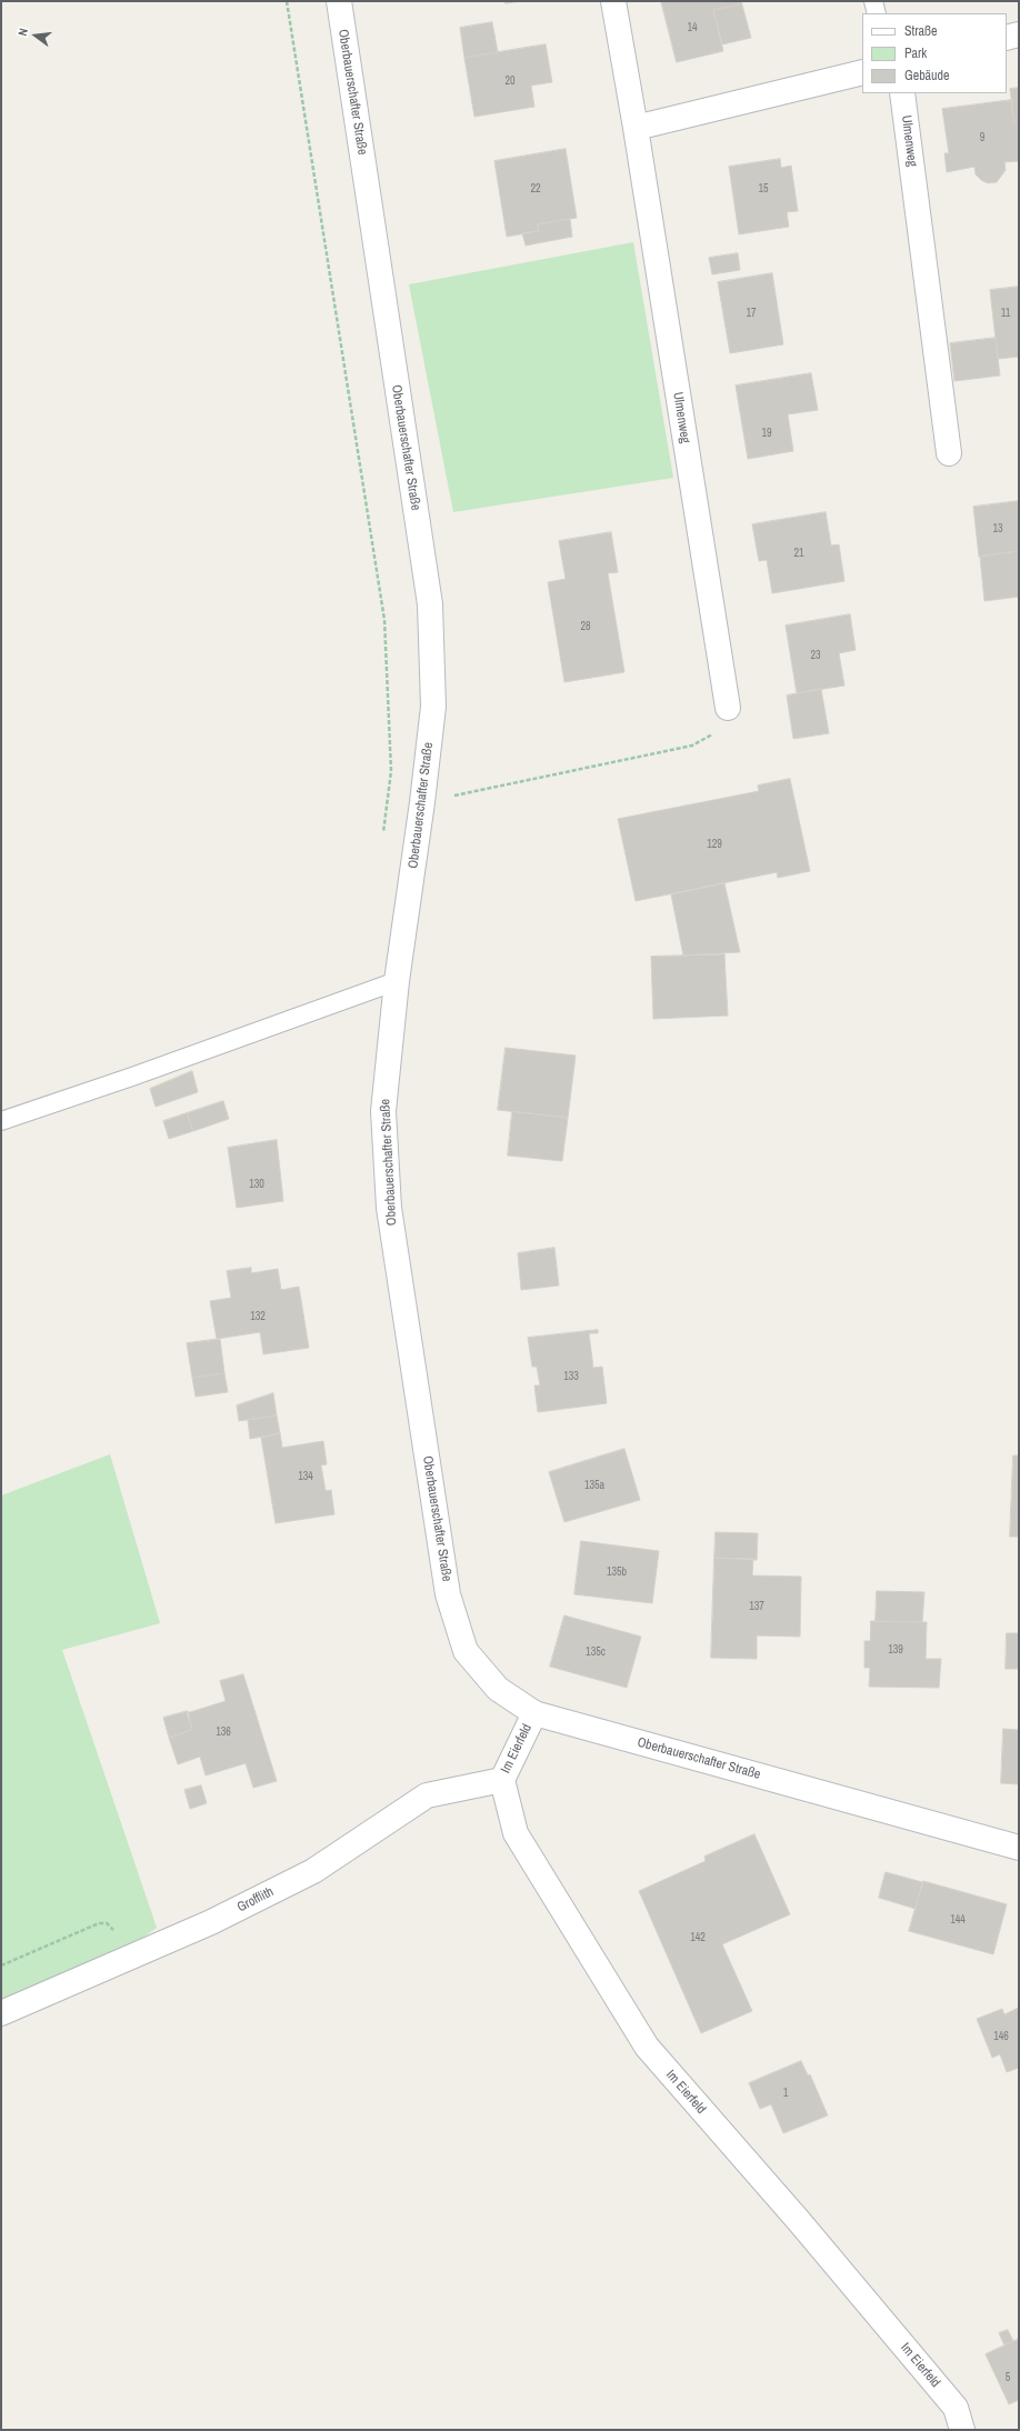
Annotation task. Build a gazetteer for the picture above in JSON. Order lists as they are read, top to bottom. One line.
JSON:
{"streets":{"street":["Oberbauerschafter Straße","Ulmenweg","Im Eierfeld","Grofflith"]},"crossings":[["Oberbauerschafter Straße","Im Eierfeld"],["Im Eierfeld","Grofflith"]],"house_numbers":["14","20","9","22","15","17","11","19","13","21","28","23","129","130","132","133","134","135a","135b","137","139","135c","136","144","142","146","1","5"],"legend":["Straße","Park","Gebäude"],"north":"left"}
